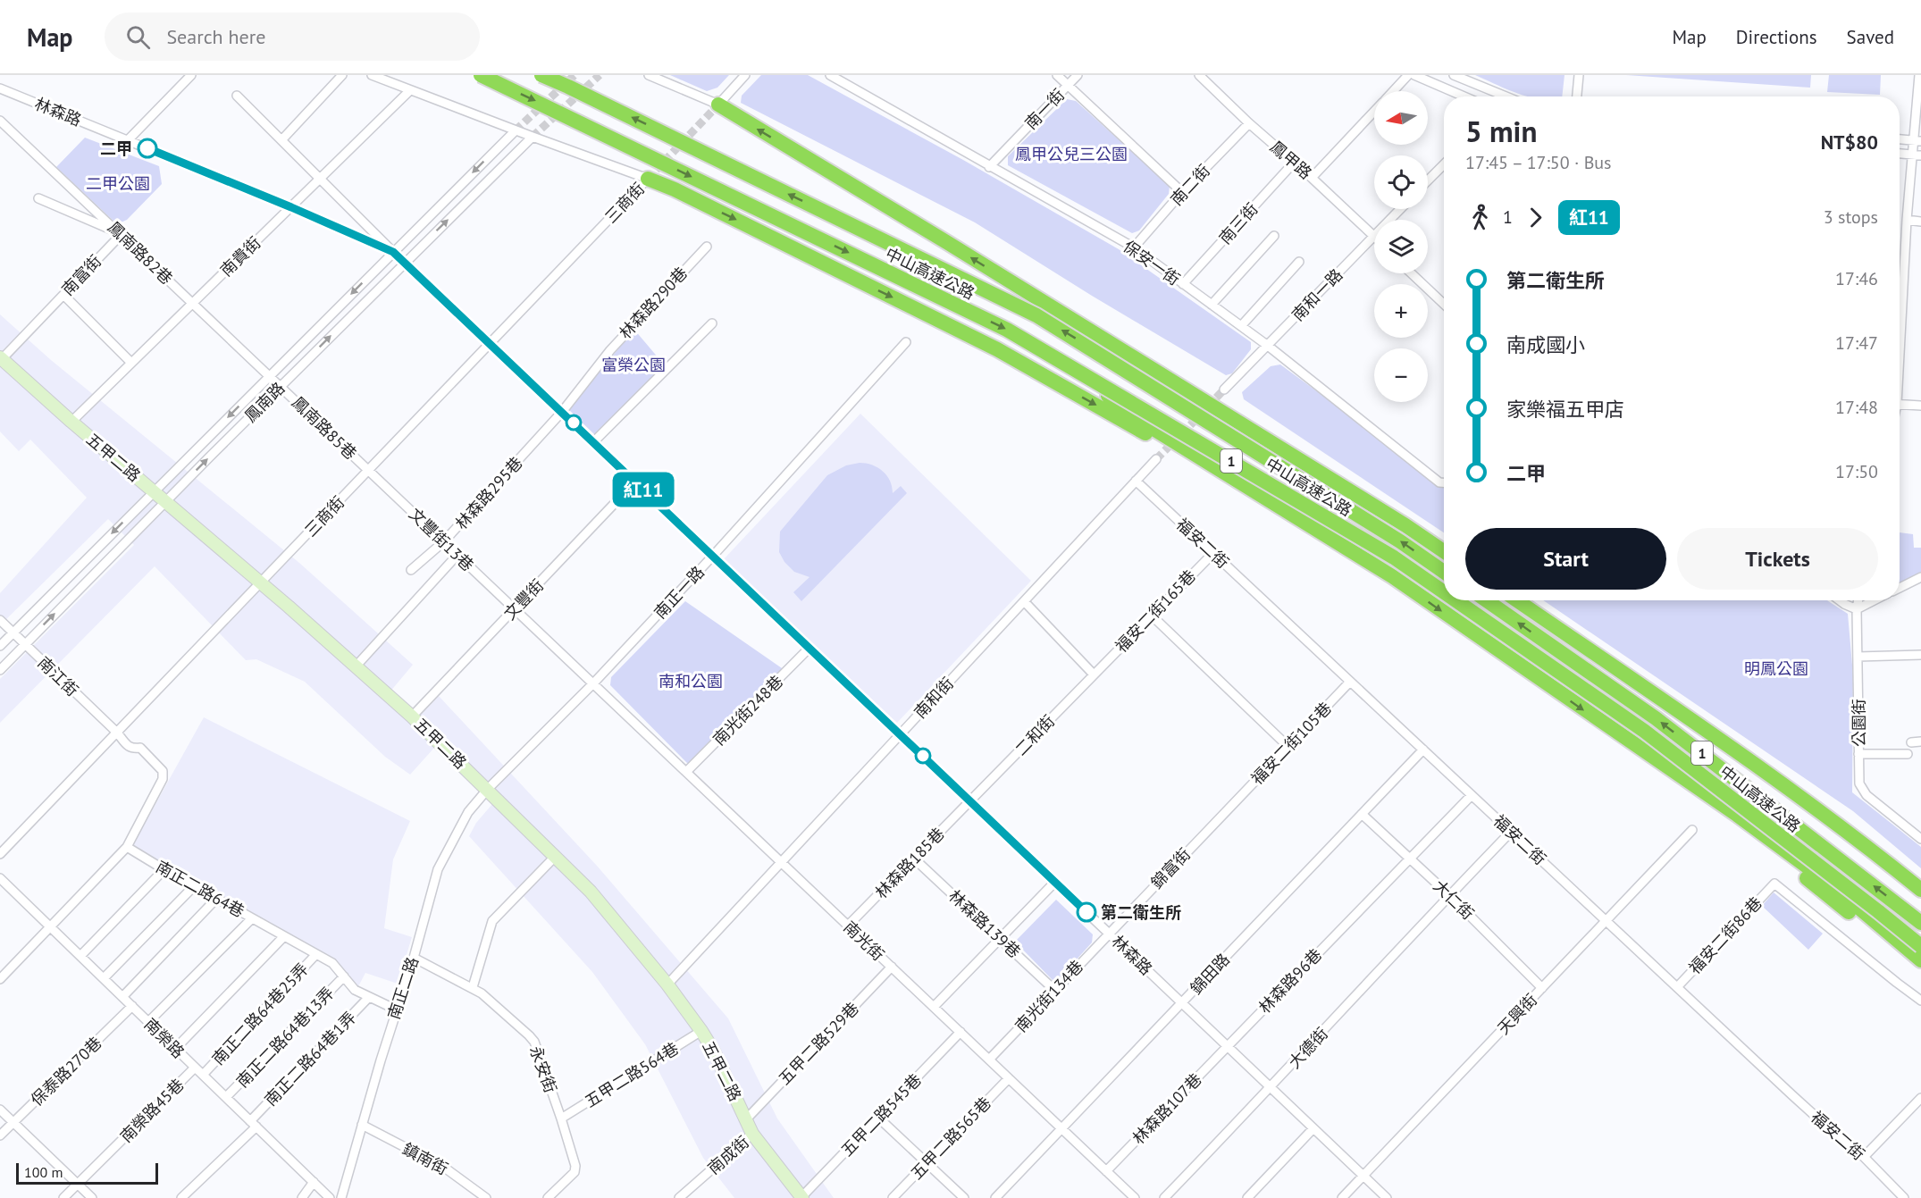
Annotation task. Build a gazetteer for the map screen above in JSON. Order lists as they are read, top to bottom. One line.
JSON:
{"streets":{"highway":["中山高速公路","1"],"main road":["五甲二路"],"street":["南一街","林森路","鳳甲路","南二街","三商街","南三街","鳳南路82巷","南貴街","保安一街","南富街","南和一路","林森路290巷","鳳南路","鳳南路85巷","林森路295巷","文豐街13巷","福安二街","南正一路","文豐街","福安二街165巷","南江街","南和街","南光街248巷","公園街","二和街","福安二街105巷","林森路185巷","錦富街","南正二路64巷","大仁街","林森路139巷","福安二街86巷","南光街","錦田路","林森路96巷","南正二路","南光街134巷","南正二路64巷25弄","天興街","南正二路64巷13弄","南榮路","五甲二路529巷","大德街","南正二路64巷1弄","永安街","保泰路270巷","五甲二路564巷","林森路107巷","南榮路45巷","五甲二路545巷","五甲二路565巷","南成街","鎮南街"]},"crossings":[["南一街","保安一街"],["林森路","三商街"],["林森路","南貴街"],["林森路","林森路290巷"],["林森路","鳳南路"],["林森路","林森路295巷"],["林森路","南正一路"],["林森路","文豐街"],["林森路","南和街"],["林森路","南光街248巷"],["林森路","二和街"],["林森路","林森路185巷"],["林森路","錦富街"],["林森路","錦田路"],["林森路","林森路96巷"],["林森路","南光街134巷"],["林森路","天興街"],["林森路","大德街"],["林森路","林森路107巷"],["鳳甲路","南二街"],["鳳甲路","南三街"],["鳳甲路","南和一路"],["南二街","保安一街"],["三商街","鳳南路85巷"],["三商街","五甲二路"],["三商街","文豐街13巷"],["三商街","南江街"],["南三街","保安一街"],["鳳南路82巷","南貴街"],["鳳南路82巷","南富街"],["鳳南路82巷","鳳南路"],["鳳南路82巷","鳳南路85巷"],["南貴街","五甲二路"],["保安一街","南和一路"],["南富街","五甲二路"],["林森路290巷","林森路295巷"],["鳳南路","鳳南路85巷"],["鳳南路","五甲二路"],["鳳南路","南江街"],["鳳南路85巷","文豐街13巷"],["五甲二路","南正一路"],["五甲二路","文豐街"],["五甲二路","南和街"],["五甲二路","南正二路"],["五甲二路","五甲二路529巷"],["五甲二路","五甲二路564巷"],["五甲二路","五甲二路545巷"],["五甲二路","南成街"],["林森路295巷","文豐街13巷"],["文豐街13巷","南正一路"],["文豐街13巷","文豐街"],["文豐街13巷","南光街"],["福安二街","福安二街165巷"],["福安二街","南和街"],["福安二街","福安二街105巷"],["福安二街","福安二街86巷"],["福安二街","錦田路"],["福安二街","林森路96巷"],["福安二街","天興街"],["福安二街","大德街"],["南正一路","南光街"],["南正一路","南正二路"],["福安二街165巷","二和街"],["南和街","南光街"],["南光街248巷","南光街"],["二和街","林森路185巷"],["福安二街105巷","錦富街"],["林森路185巷","林森路139巷"],["林森路185巷","南光街"],["錦富街","南光街134巷"],["南正二路64巷","南正二路"],["南正二路64巷","南正二路64巷25弄"],["南正二路64巷","南正二路64巷13弄"],["南正二路64巷","南正二路64巷1弄"],["大仁街","錦田路"],["大仁街","林森路96巷"],["大仁街","天興街"],["大仁街","大德街"],["林森路139巷","南光街134巷"],["南光街","錦田路"],["南光街","南光街134巷"],["南光街","五甲二路529巷"],["南光街","林森路107巷"],["南光街","五甲二路545巷"],["南光街","五甲二路565巷"],["林森路96巷","林森路107巷"],["南正二路","永安街"],["南正二路","鎮南街"],["南正二路64巷25弄","南榮路"],["南正二路64巷13弄","南榮路"],["南榮路","南正二路64巷1弄"],["南榮路","保泰路270巷"],["南榮路","南榮路45巷"],["永安街","五甲二路564巷"]],"parks":["鳳甲公兒三公園","二甲公園","富榮公園","明鳳公園","南和公園"],"places":["二甲","第二衛生所"],"lines":["bus line 紅11"],"scale_bar":"100 m","north":"left","page":{"header":"Map","search":"Search here","nav":["Map","Directions","Saved"],"on_map":"紅11","map_buttons":["+","−"],"heading":["5 min","17:45 – 17:50 · Bus","NT$80"],"legs":["1","紅11","3 stops"],"list":[{"name":"第二衛生所","value":"17:46"},{"name":"南成國小","value":"17:47"},{"name":"家樂福五甲店","value":"17:48"},{"name":"二甲","value":"17:50"}],"buttons":["Start","Tickets"],"scale":"100 m"}}
